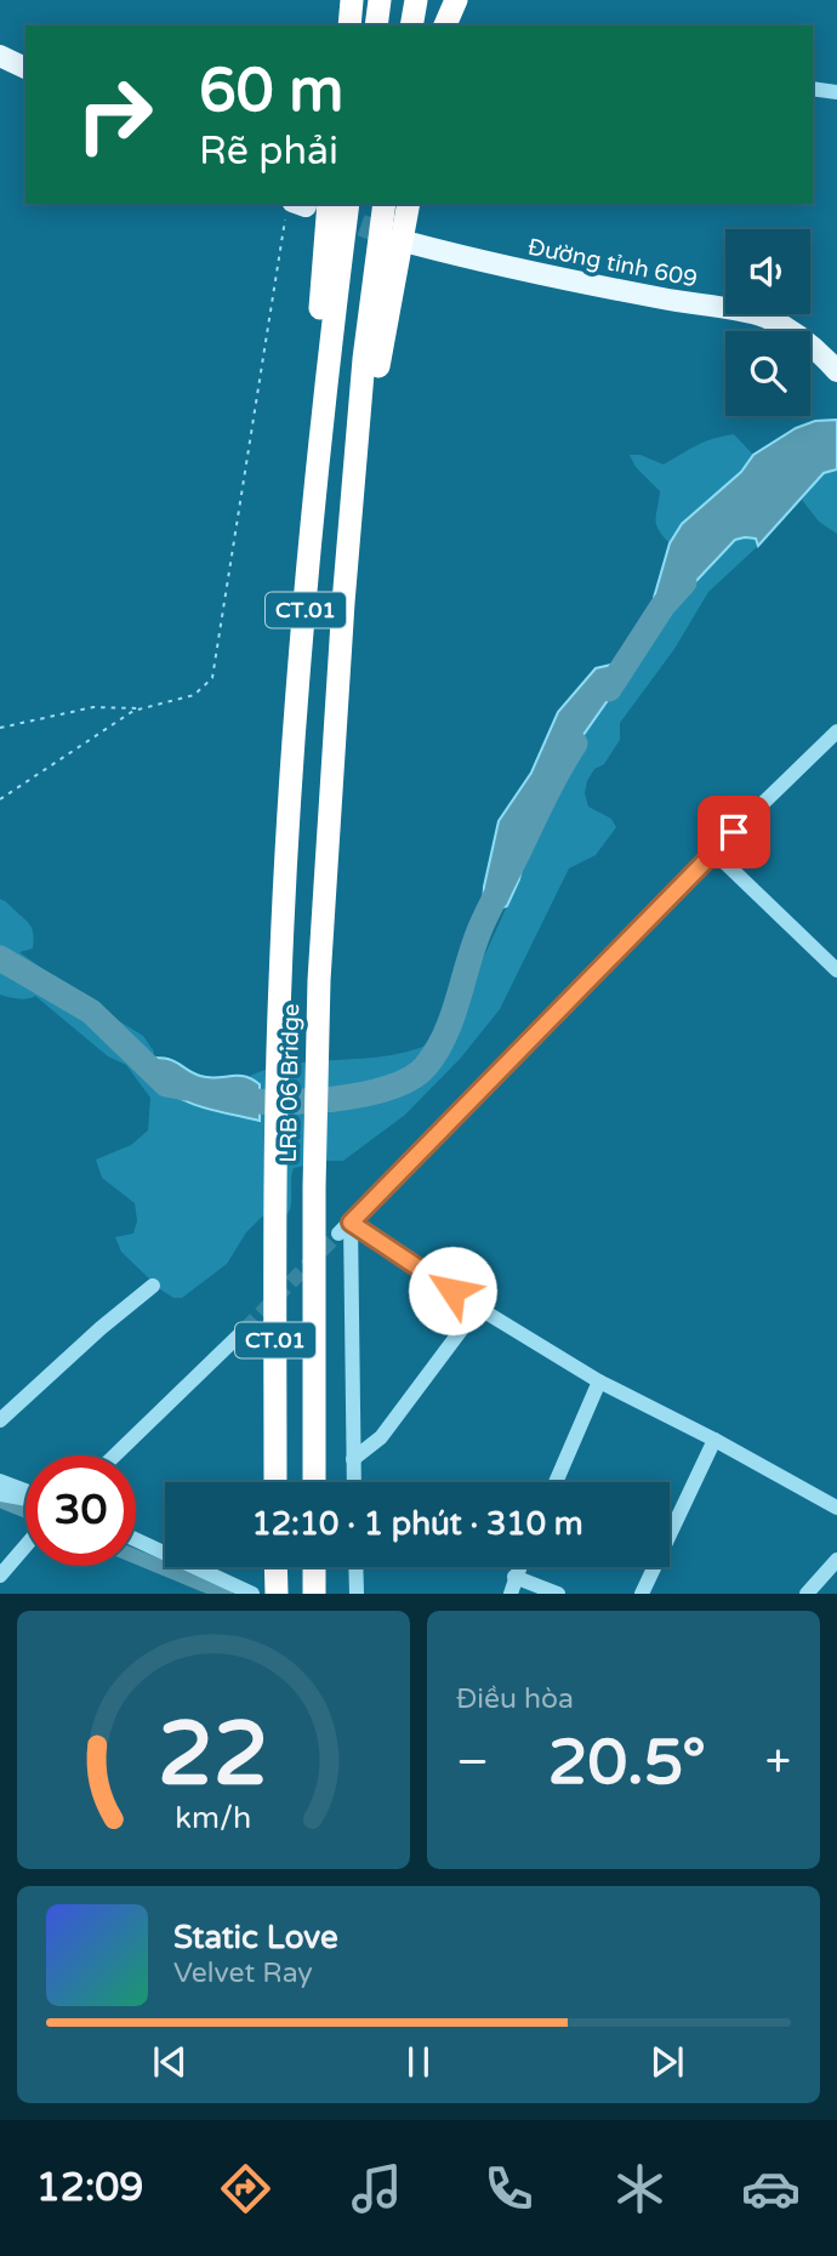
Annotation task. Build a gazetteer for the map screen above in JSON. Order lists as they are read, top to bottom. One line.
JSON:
{"streets":{"highway":["CT.01","LRB 06 Bridge"],"main road":["Đường tỉnh 609"]},"crossings":[["Đường tỉnh 609","CT.01"],["Đường tỉnh 609","LRB 06 Bridge"],["CT.01","LRB 06 Bridge"]],"page":{"turn":["60 m","Rẽ phải"],"limit":"30","trip":"12:10 · 1 phút · 310 m","tile":"Điều hòa","heat":["−","20.5°","+"],"song":["Static Love","Velvet Ray"],"tabs":"12:09","gauge":["22","km/h"]}}
